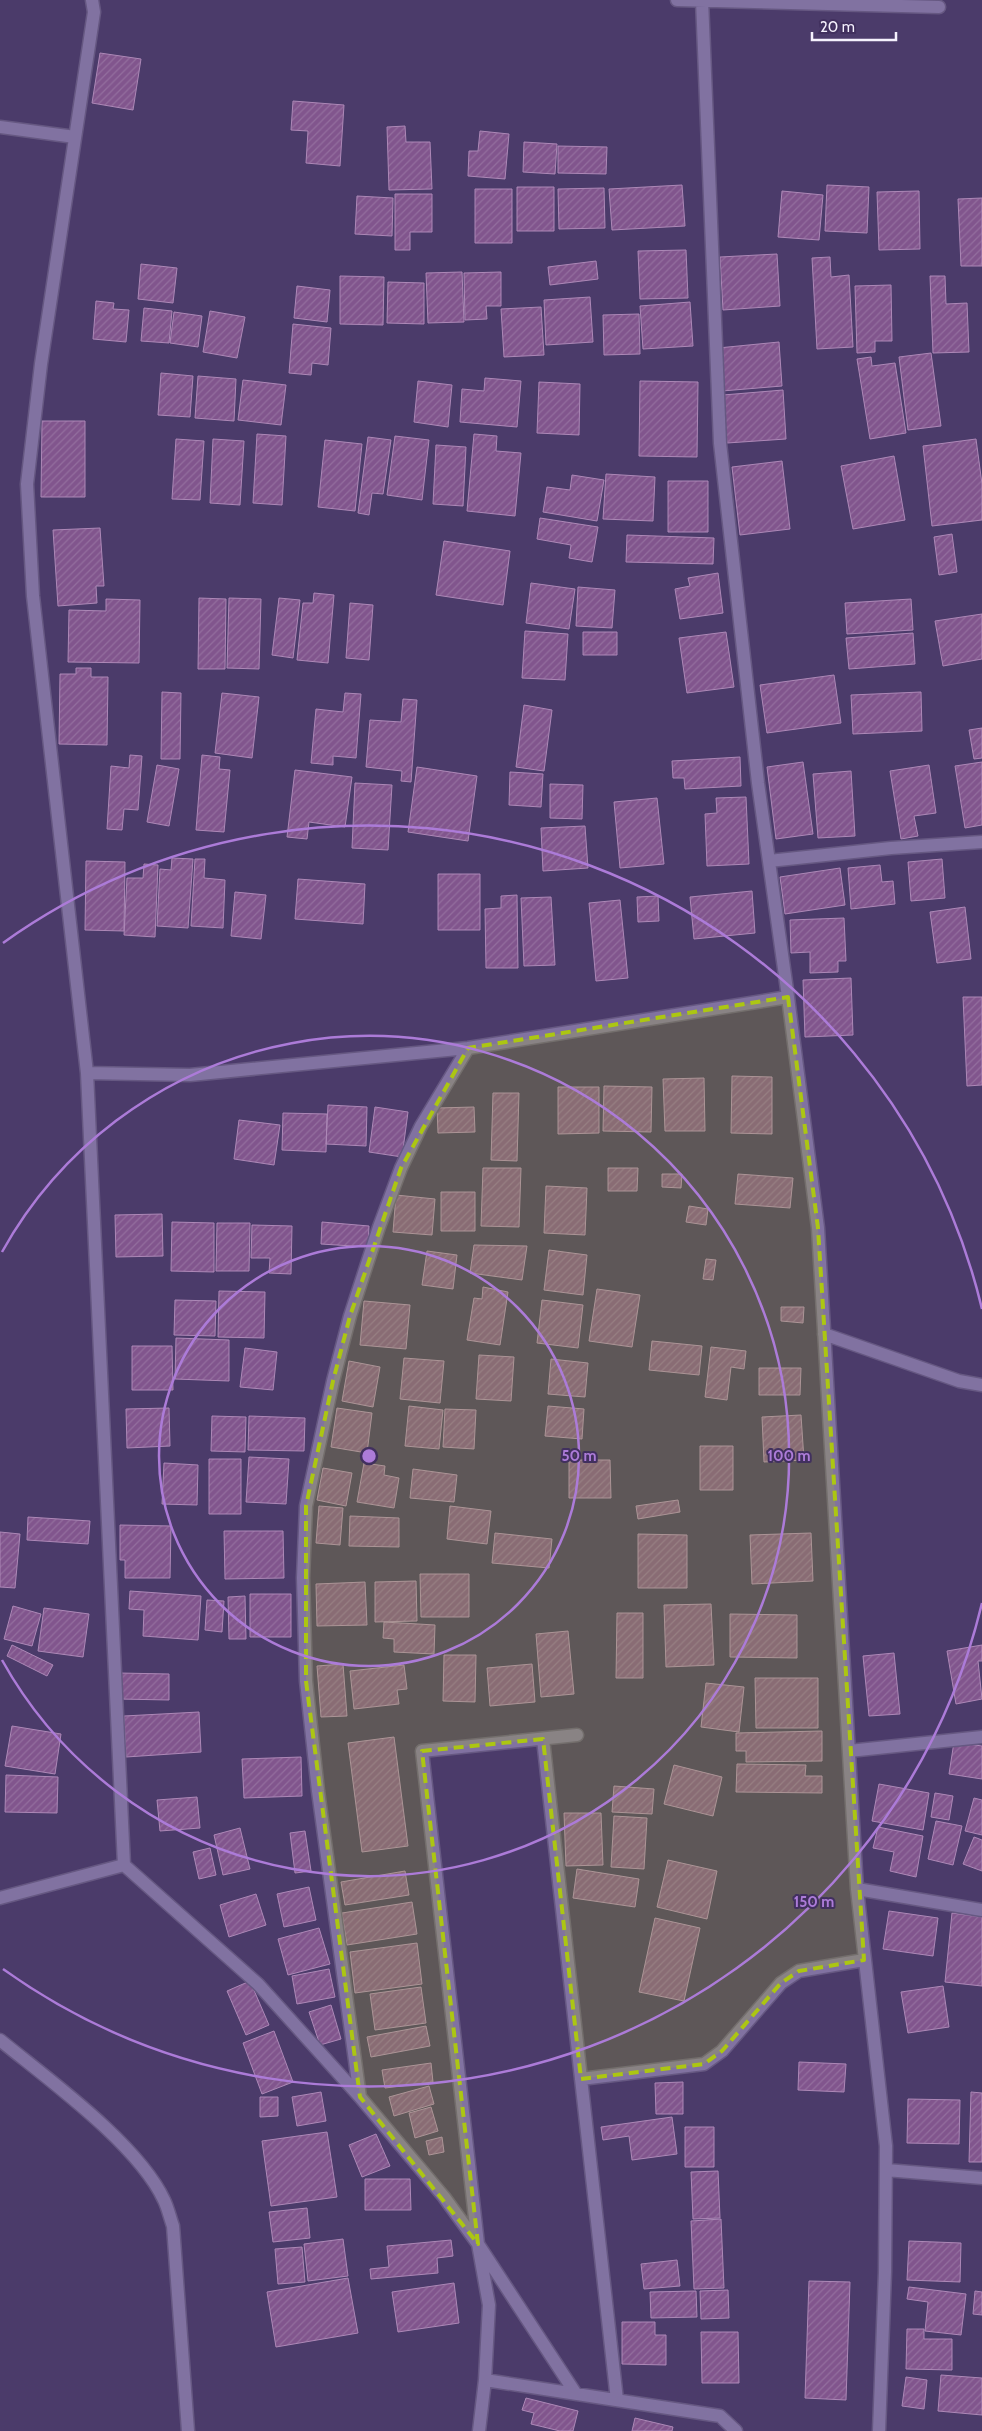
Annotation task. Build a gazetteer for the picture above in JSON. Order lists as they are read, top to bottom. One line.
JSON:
{"scale_bar":"20 m","rings":["50 m","100 m","150 m"]}
